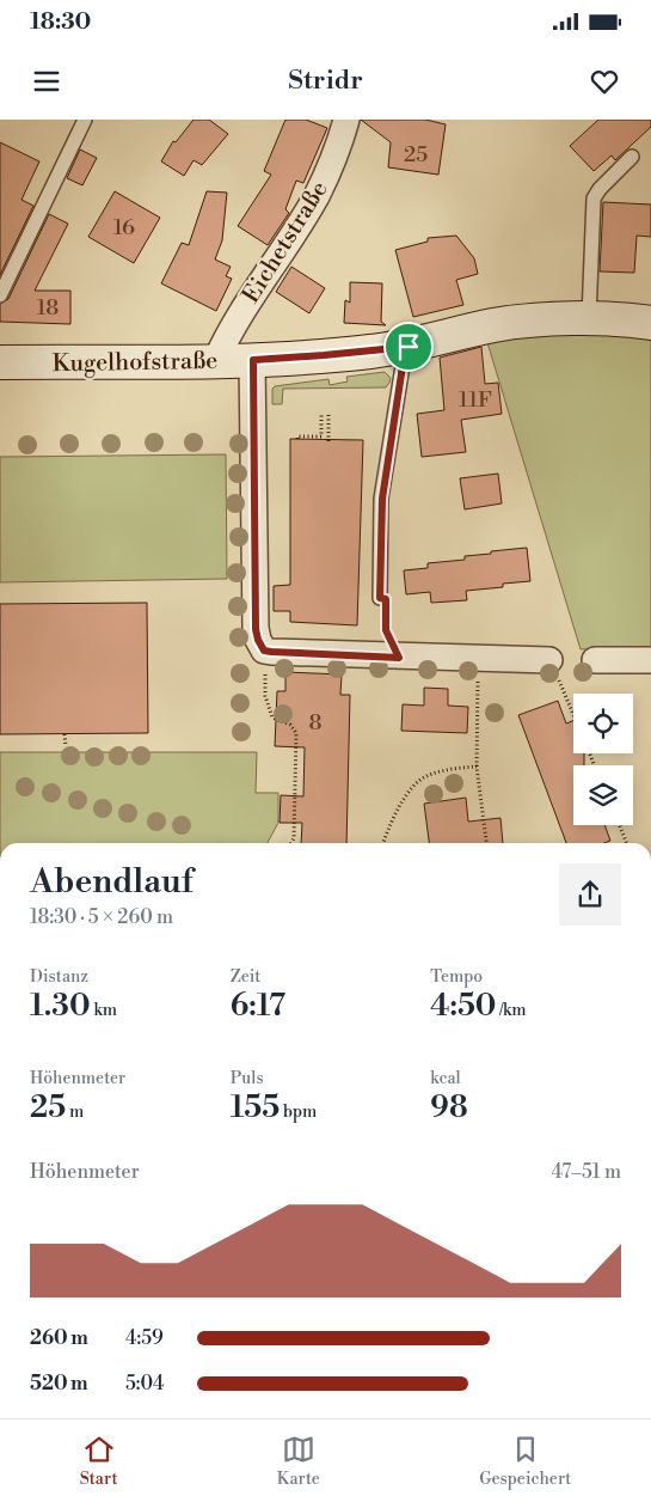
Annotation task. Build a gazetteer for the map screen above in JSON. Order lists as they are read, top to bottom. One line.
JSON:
{"streets":{"street":["Eichetstraße","Kugelhofstraße"]},"crossings":[["Eichetstraße","Kugelhofstraße"]],"house_numbers":["25","16","18","11F","8"],"page":{"status":"18:30","header":"Stridr","heading":["Abendlauf","18:30 · 5 × 260 m"],"stats":[["Distanz","1.30 km"],["Zeit","6:17"],["Tempo","4:50 /km"],["Höhenmeter","25 m"],["Puls","155 bpm"],["kcal","98"]],"chart":["Höhenmeter","47–51 m"],"list":[{"name":"260 m","note":"4:59"},{"name":"520 m","note":"5:04"}],"tabs":["Start","Karte","Gespeichert"]}}
